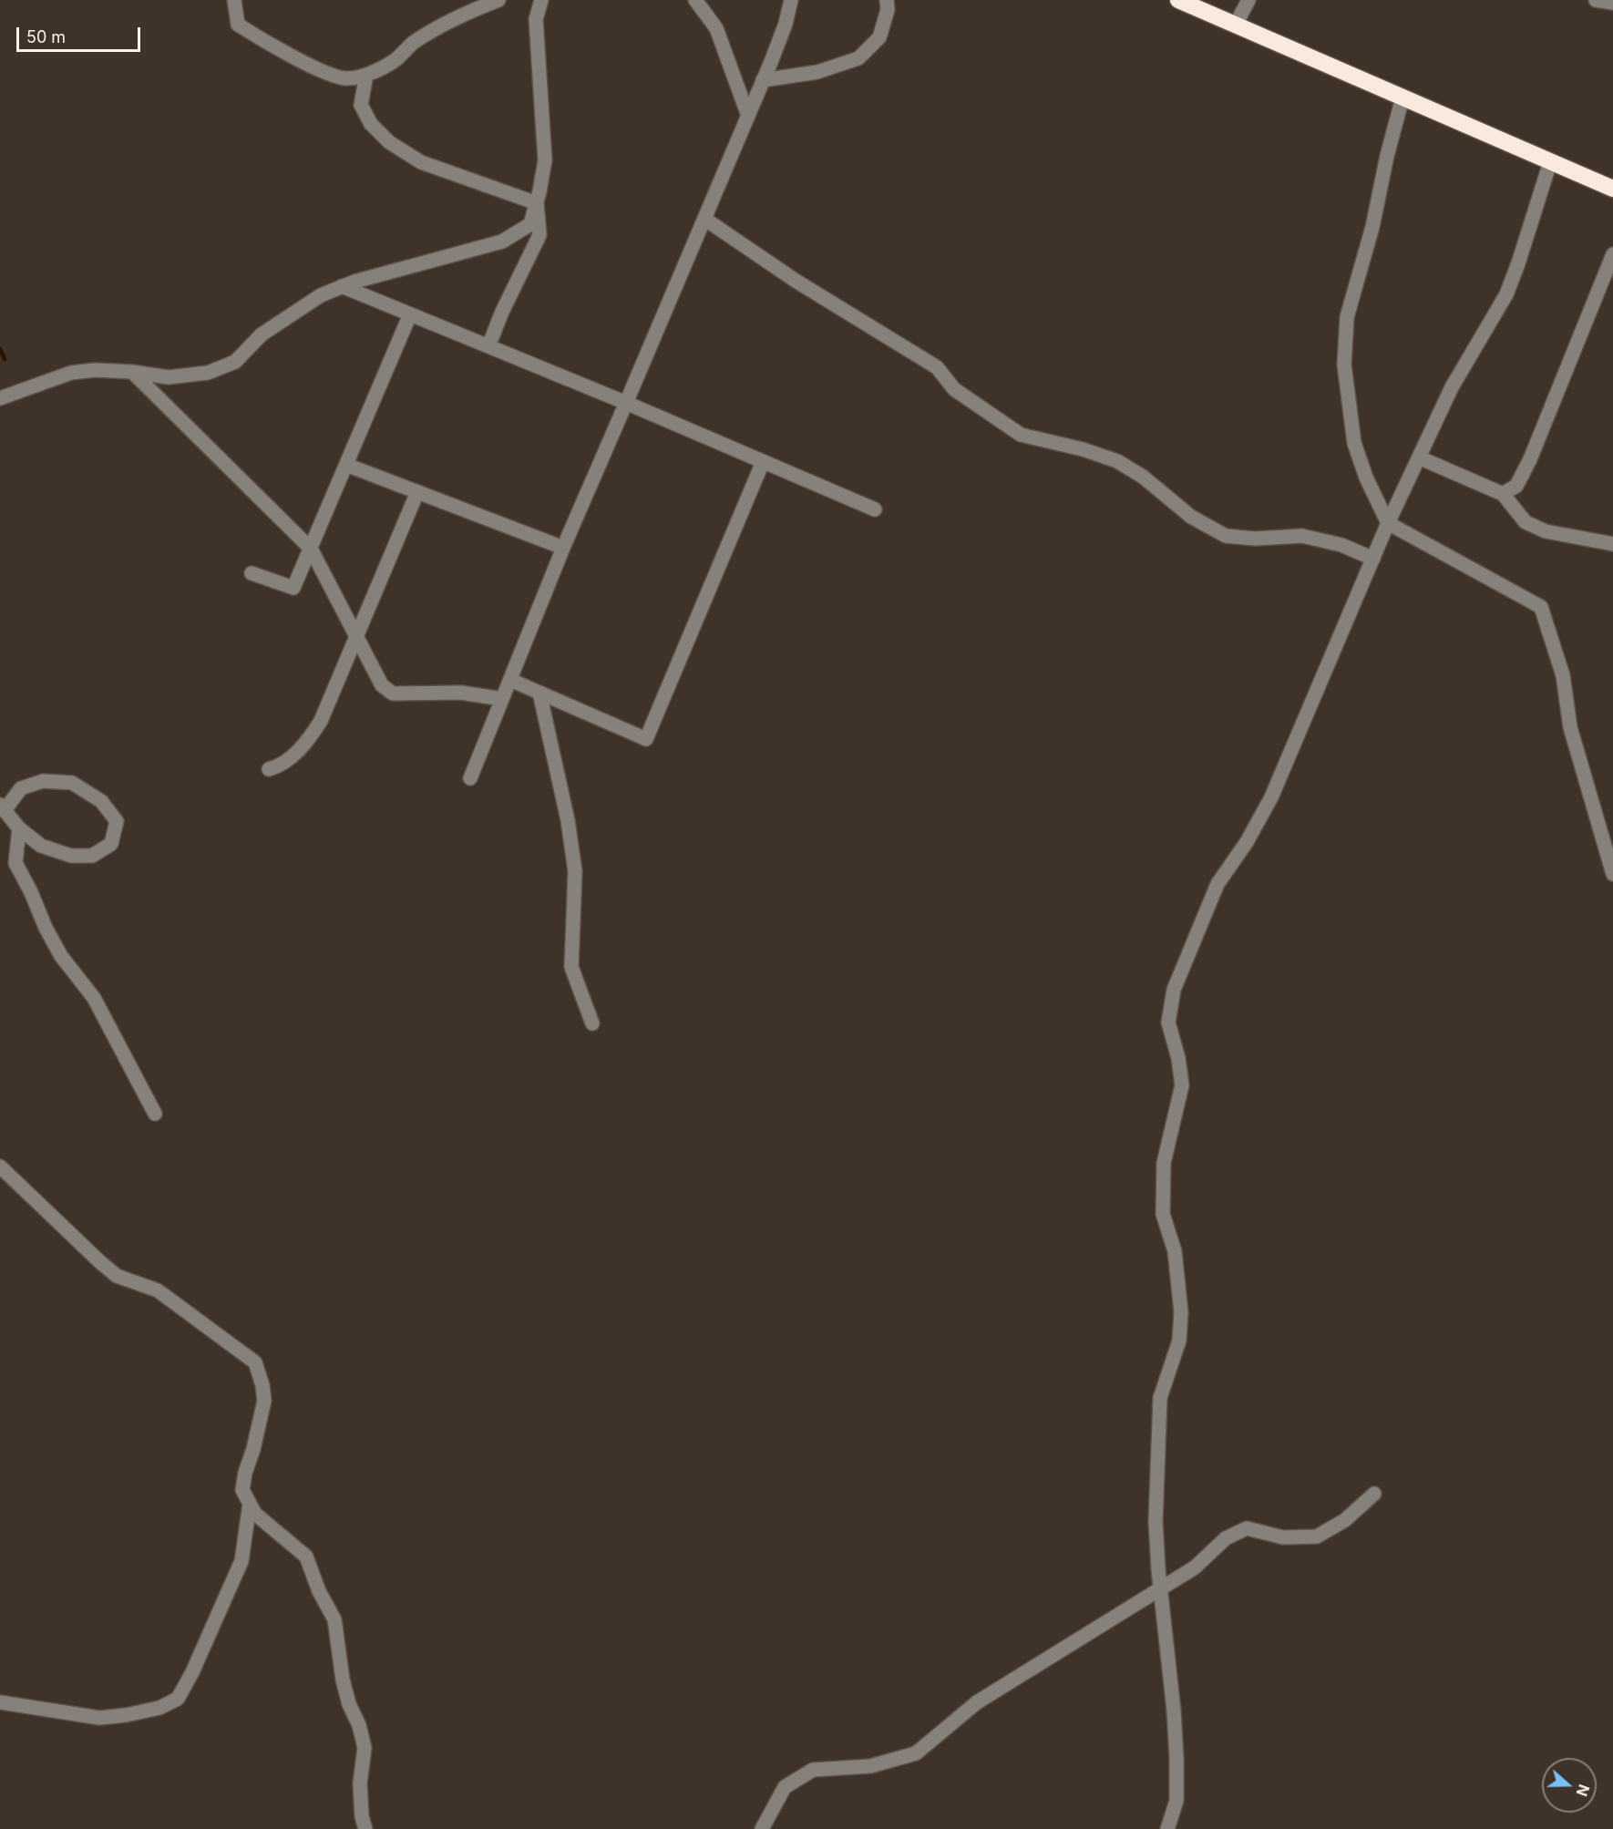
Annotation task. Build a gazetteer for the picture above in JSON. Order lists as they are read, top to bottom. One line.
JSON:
{"scale_bar":"50 m","north":"right"}
